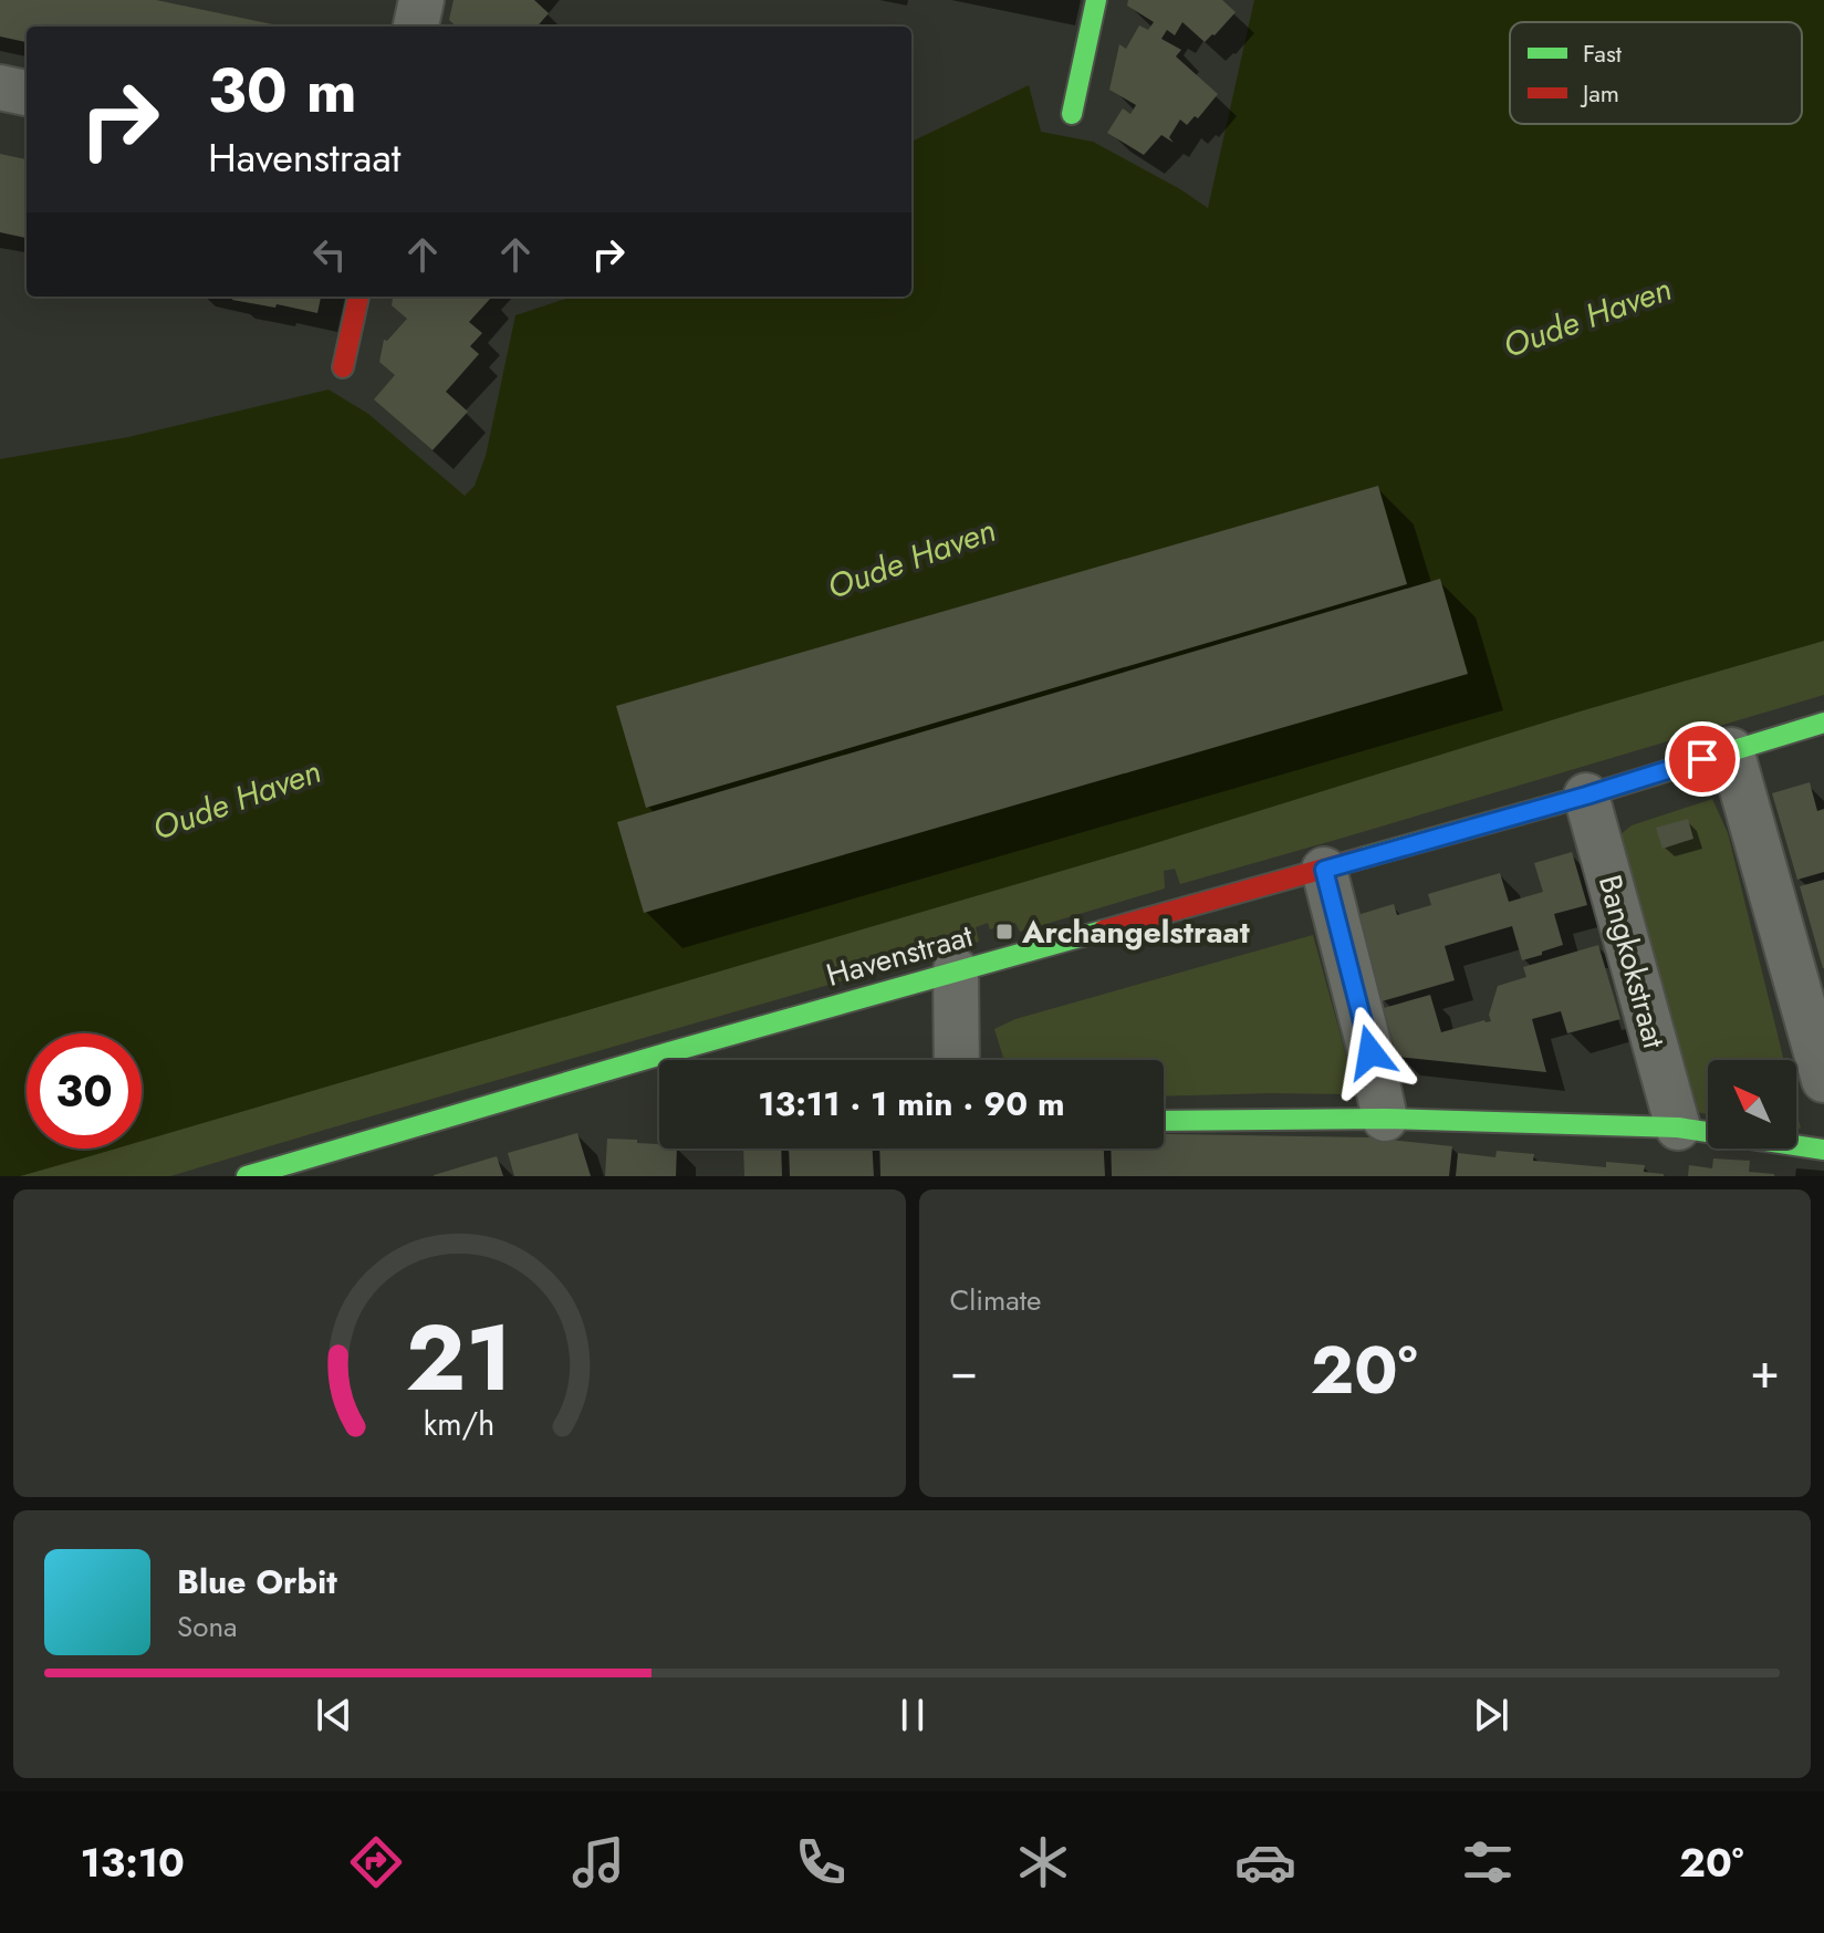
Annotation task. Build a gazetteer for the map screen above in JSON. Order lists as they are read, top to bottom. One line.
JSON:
{"streets":{"street":["Havenstraat","Bangkokstraat"]},"crossings":[["Havenstraat","Bangkokstraat"]],"water":["Oude Haven"],"places":{"transit":["Archangelstraat"]},"legend":["Fast","Jam"],"north":"top left","page":{"turn":["30 m","Havenstraat"],"limit":"30","trip":"13:11 · 1 min · 90 m","tile":"Climate","heat":["−","20°","+"],"song":["Blue Orbit","Sona"],"tabs":["13:10","20°"],"gauge":["21","km/h"]}}
